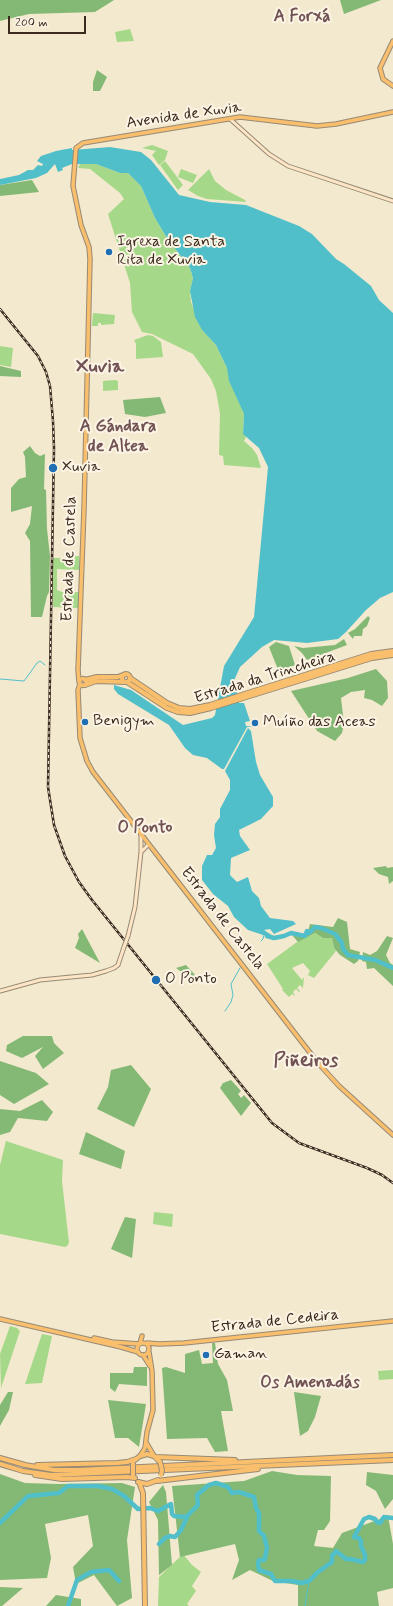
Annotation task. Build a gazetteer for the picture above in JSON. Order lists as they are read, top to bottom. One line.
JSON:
{"streets":{"highway":["Estrada da Trincheira"],"main road":["Avenida de Xuvia","Estrada de Castela","Estrada de Cedeira"]},"crossings":[["Avenida de Xuvia","Estrada de Castela"],["Estrada de Castela","Estrada da Trincheira"]],"districts":["A Forxá","Xuvia","A Gándara de Altea","O Ponto","Piñeiros","Os Amenadás"],"places":["Igrexa de Santa Rita de Xuvia","Xuvia","Benigym","Muíño das Aceas","O Ponto","Gaman"],"scale_bar":"200 m"}
